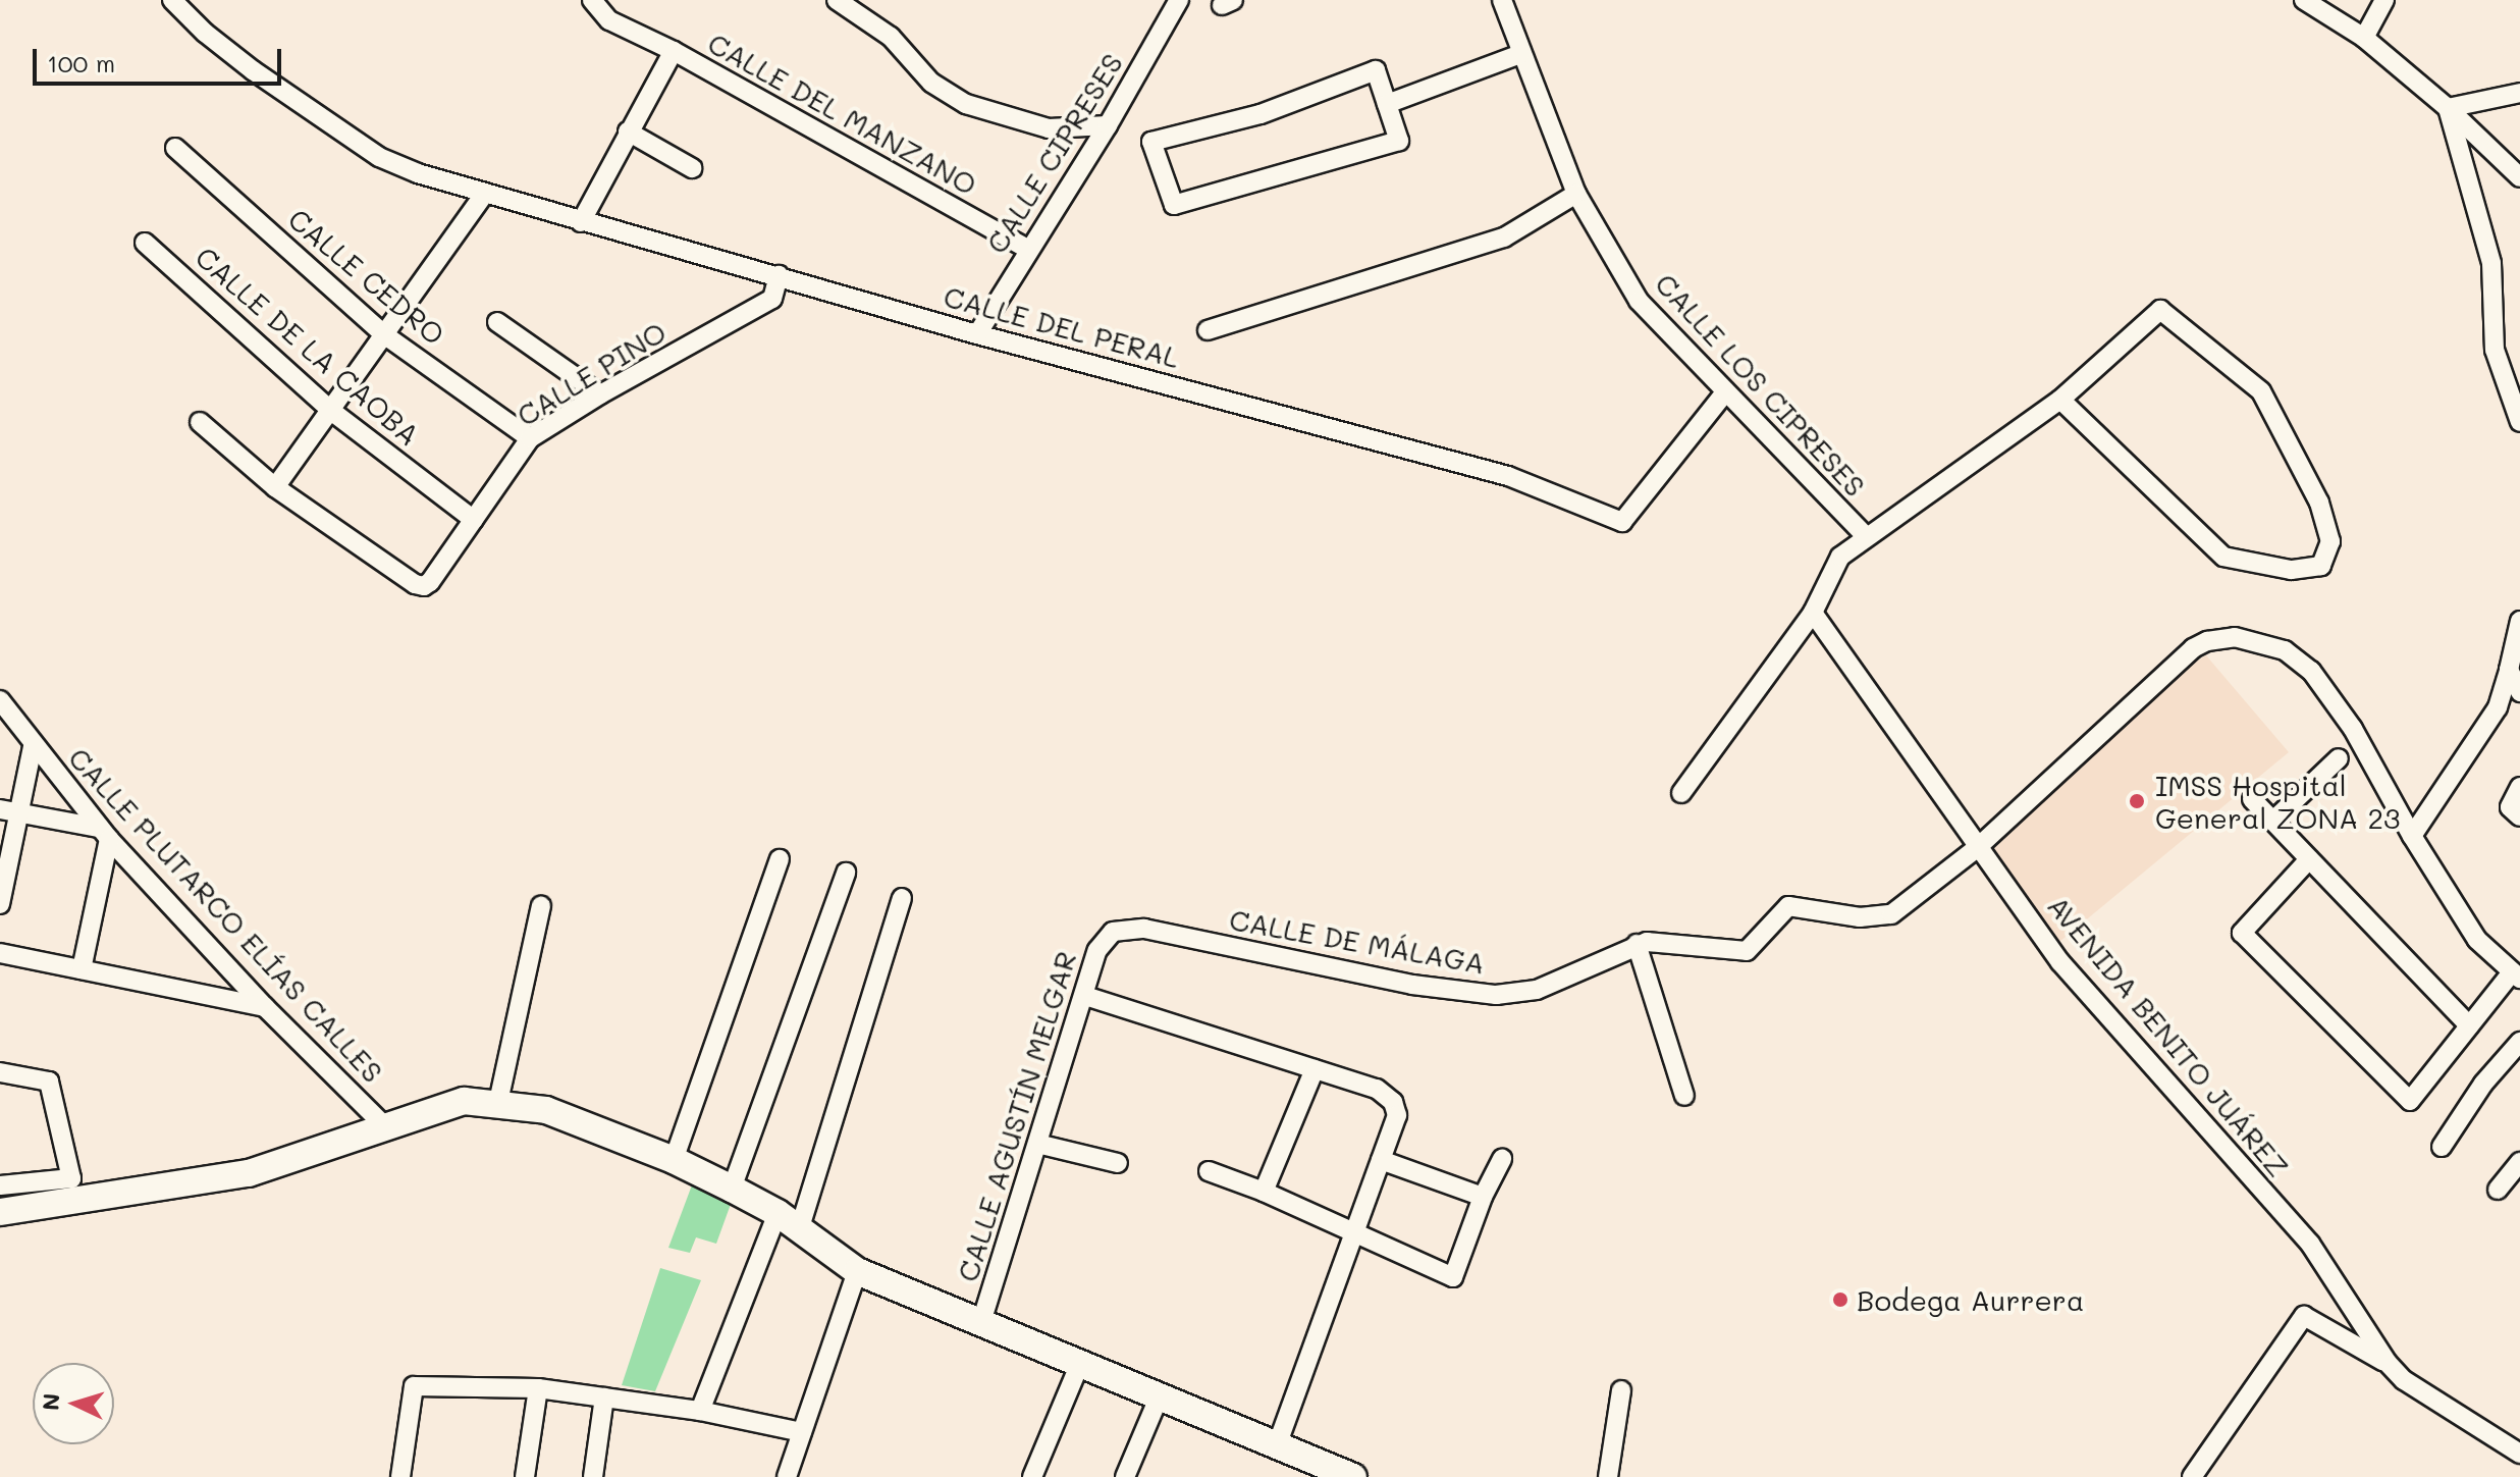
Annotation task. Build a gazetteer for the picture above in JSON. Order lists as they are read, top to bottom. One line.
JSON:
{"streets":{"street":["CALLE DEL MANZANO","CALLE CIPRESES","CALLE CEDRO","CALLE DEL PERAL","CALLE DE LA CAOBA","CALLE PINO","CALLE LOS CIPRESES","CALLE PLUTARCO ELÍAS CALLES","CALLE DE MÁLAGA","AVENIDA BENITO JUÁREZ","CALLE AGUSTÍN MELGAR"]},"crossings":[["CALLE DEL MANZANO","CALLE CIPRESES"],["CALLE CIPRESES","CALLE DEL PERAL"],["CALLE CEDRO","CALLE PINO"],["CALLE DEL PERAL","CALLE PINO"],["CALLE DEL PERAL","CALLE LOS CIPRESES"],["CALLE DE LA CAOBA","CALLE PINO"],["CALLE DE MÁLAGA","AVENIDA BENITO JUÁREZ"],["CALLE DE MÁLAGA","CALLE AGUSTÍN MELGAR"]],"places":["IMSS Hospital General ZONA 23","Bodega Aurrera"],"scale_bar":"100 m","north":"left"}
